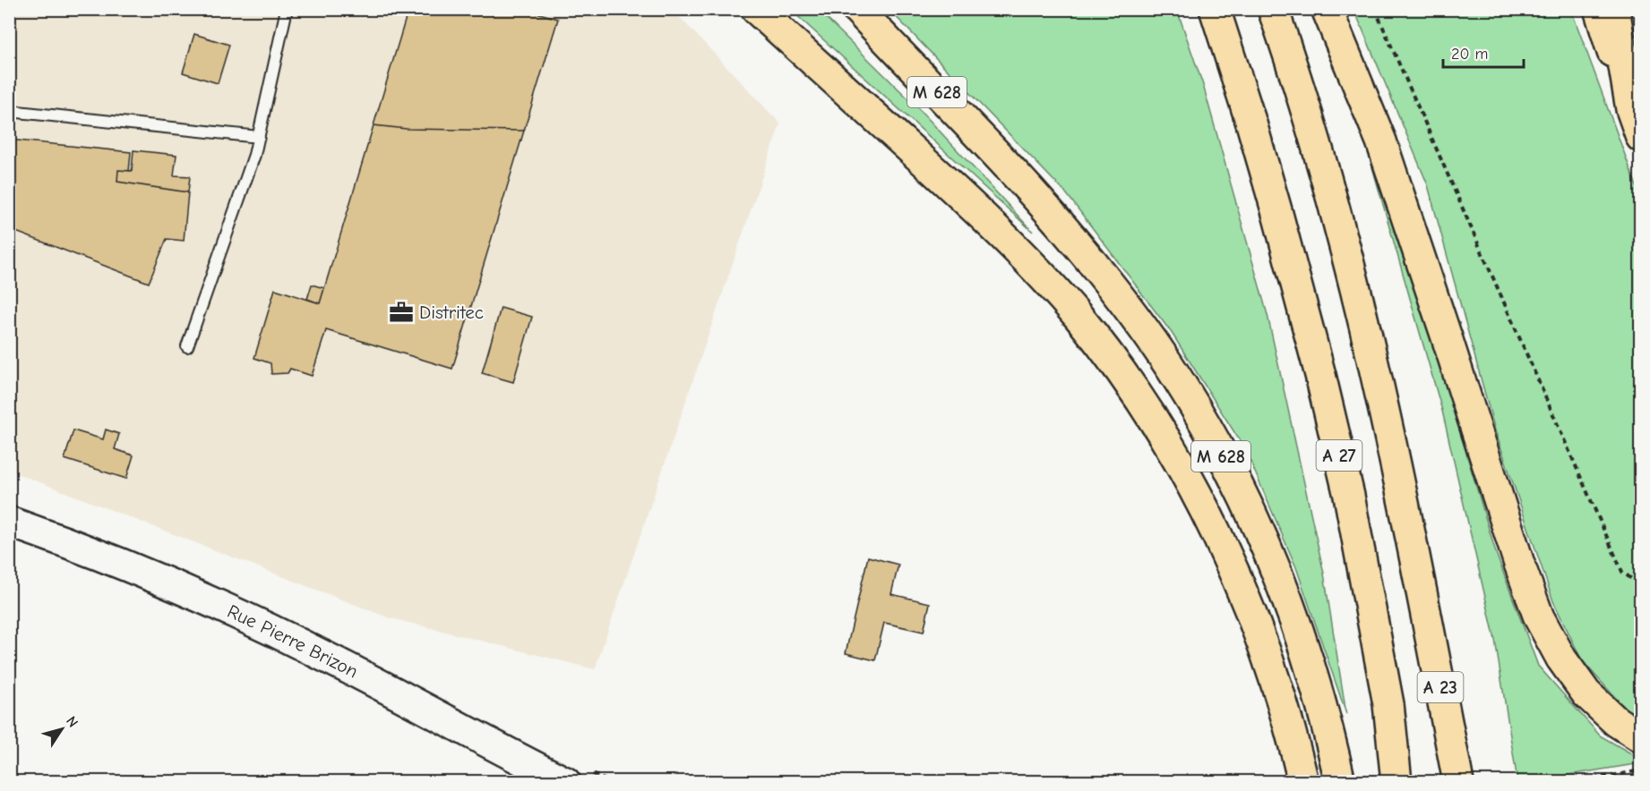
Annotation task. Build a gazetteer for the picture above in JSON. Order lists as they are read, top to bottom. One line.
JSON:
{"streets":{"highway":["M 628","A 27","A 23"],"main road":["Rue Pierre Brizon"]},"crossings":[["A 27","A 23"]],"places":{"office":["Distritec"]},"scale_bar":"20 m","north":"top right"}
